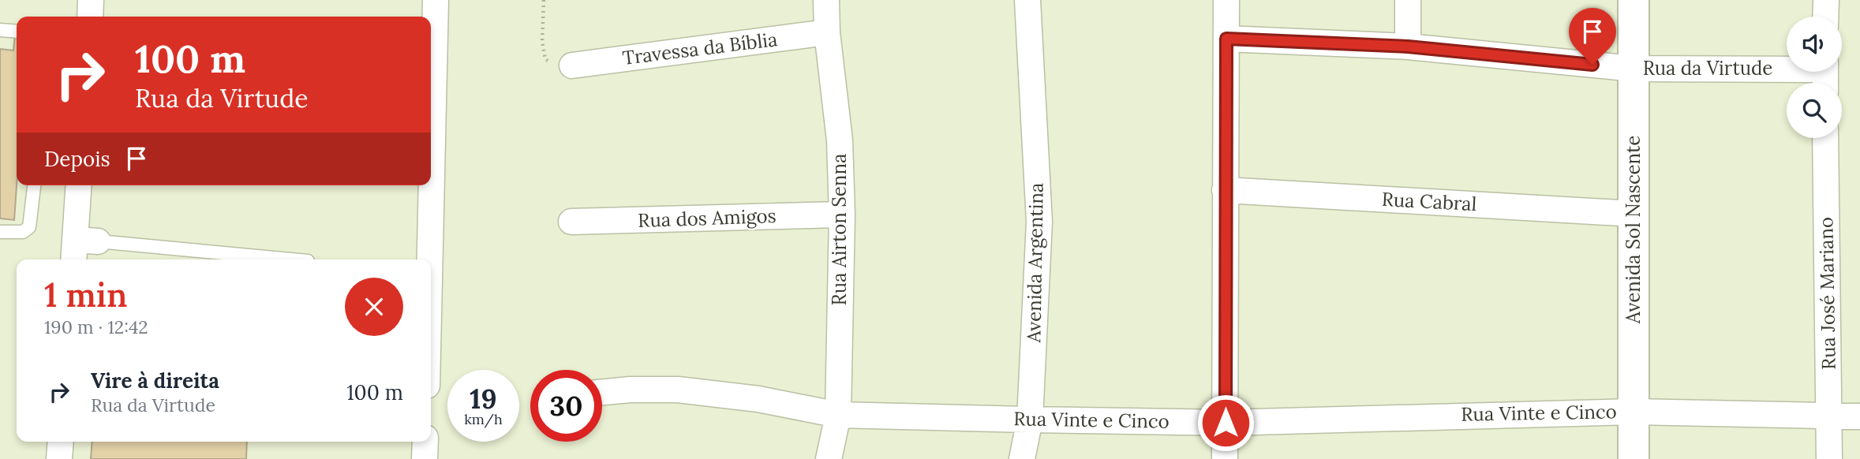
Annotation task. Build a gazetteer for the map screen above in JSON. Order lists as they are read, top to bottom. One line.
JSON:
{"streets":{"main road":["Avenida Sol Nascente"],"street":["Travessa da Bíblia","Rua da Virtude","Rua Cabral","Rua dos Amigos","Rua Airton Senna","Avenida Argentina","Rua José Mariano","Rua Vinte e Cinco"]},"crossings":[["Travessa da Bíblia","Rua Airton Senna"],["Rua da Virtude","Avenida Sol Nascente"],["Rua Cabral","Avenida Sol Nascente"],["Rua dos Amigos","Rua Airton Senna"],["Rua Airton Senna","Rua Vinte e Cinco"],["Avenida Sol Nascente","Rua Vinte e Cinco"],["Avenida Argentina","Rua Vinte e Cinco"],["Rua José Mariano","Rua Vinte e Cinco"]],"page":{"turn":["100 m","Rua da Virtude"],"then":"Depois","heading":["1 min","190 m · 12:42"],"list":[{"name":"Vire à direita","note":"Rua da Virtude","value":"100 m"}],"speed":"19 km/h","limit":"30"}}
